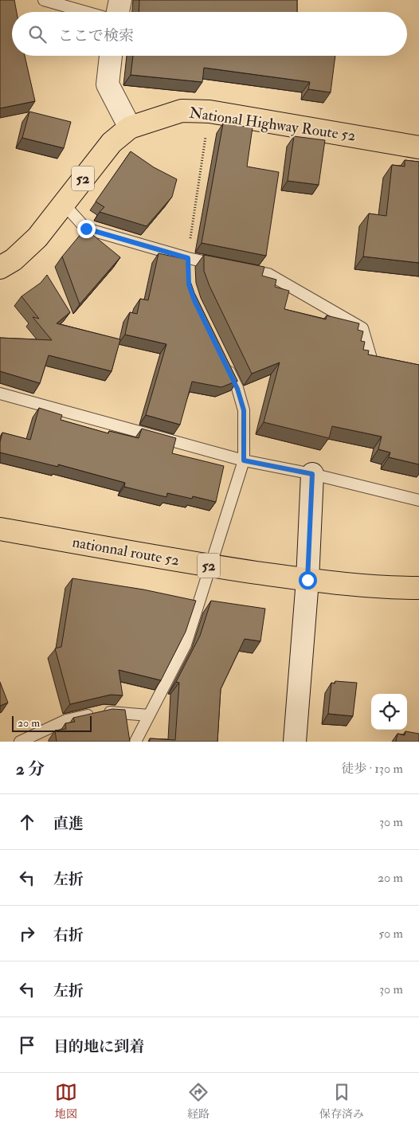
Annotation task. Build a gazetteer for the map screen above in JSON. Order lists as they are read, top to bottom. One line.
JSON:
{"streets":{"highway":["National Highway Route 52","52","nationnal route 52"]},"scale_bar":"20 m","page":{"search":"ここで検索","scale":"20 m","heading":["2 分","徒歩 · 130 m"],"list":[["直進","30 m"],["左折","20 m"],["右折","50 m"],["左折","30 m"],"目的地に到着"],"nav":["地図","経路","保存済み"]}}
